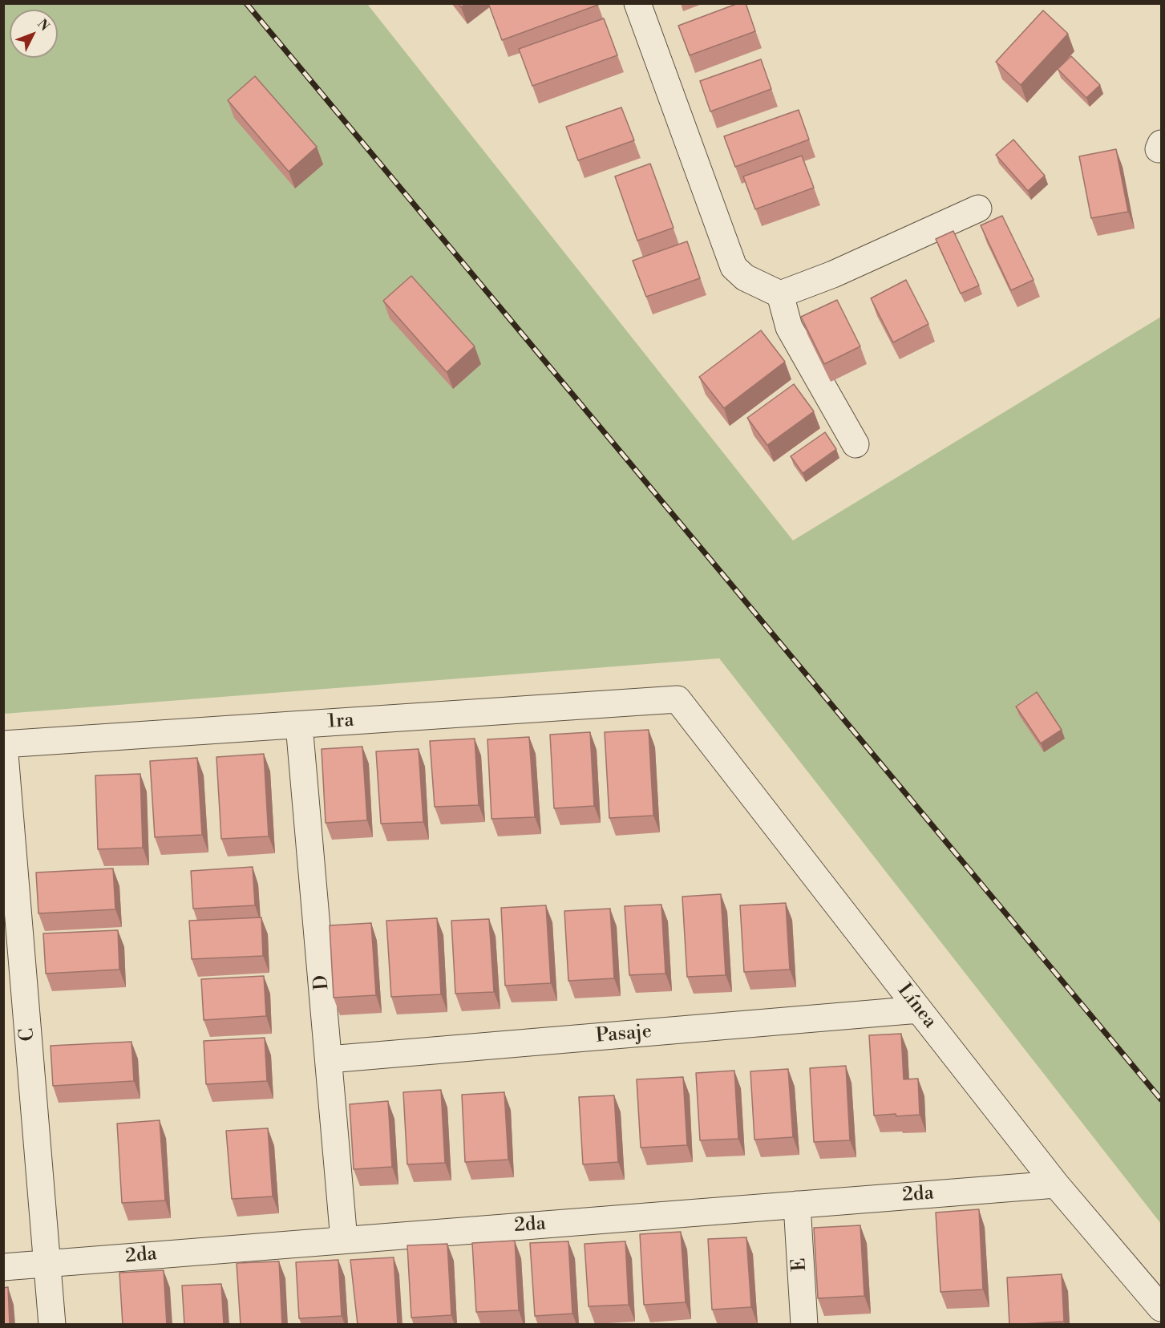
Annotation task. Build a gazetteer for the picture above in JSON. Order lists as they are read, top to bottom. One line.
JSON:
{"streets":{"street":["1ra","D","Línea","C","Pasaje","2da","E"]},"crossings":[["1ra","D"],["1ra","Línea"],["1ra","C"],["D","Pasaje"],["D","2da"],["Línea","Pasaje"],["Línea","2da"],["C","2da"],["2da","E"]],"north":"top right"}
